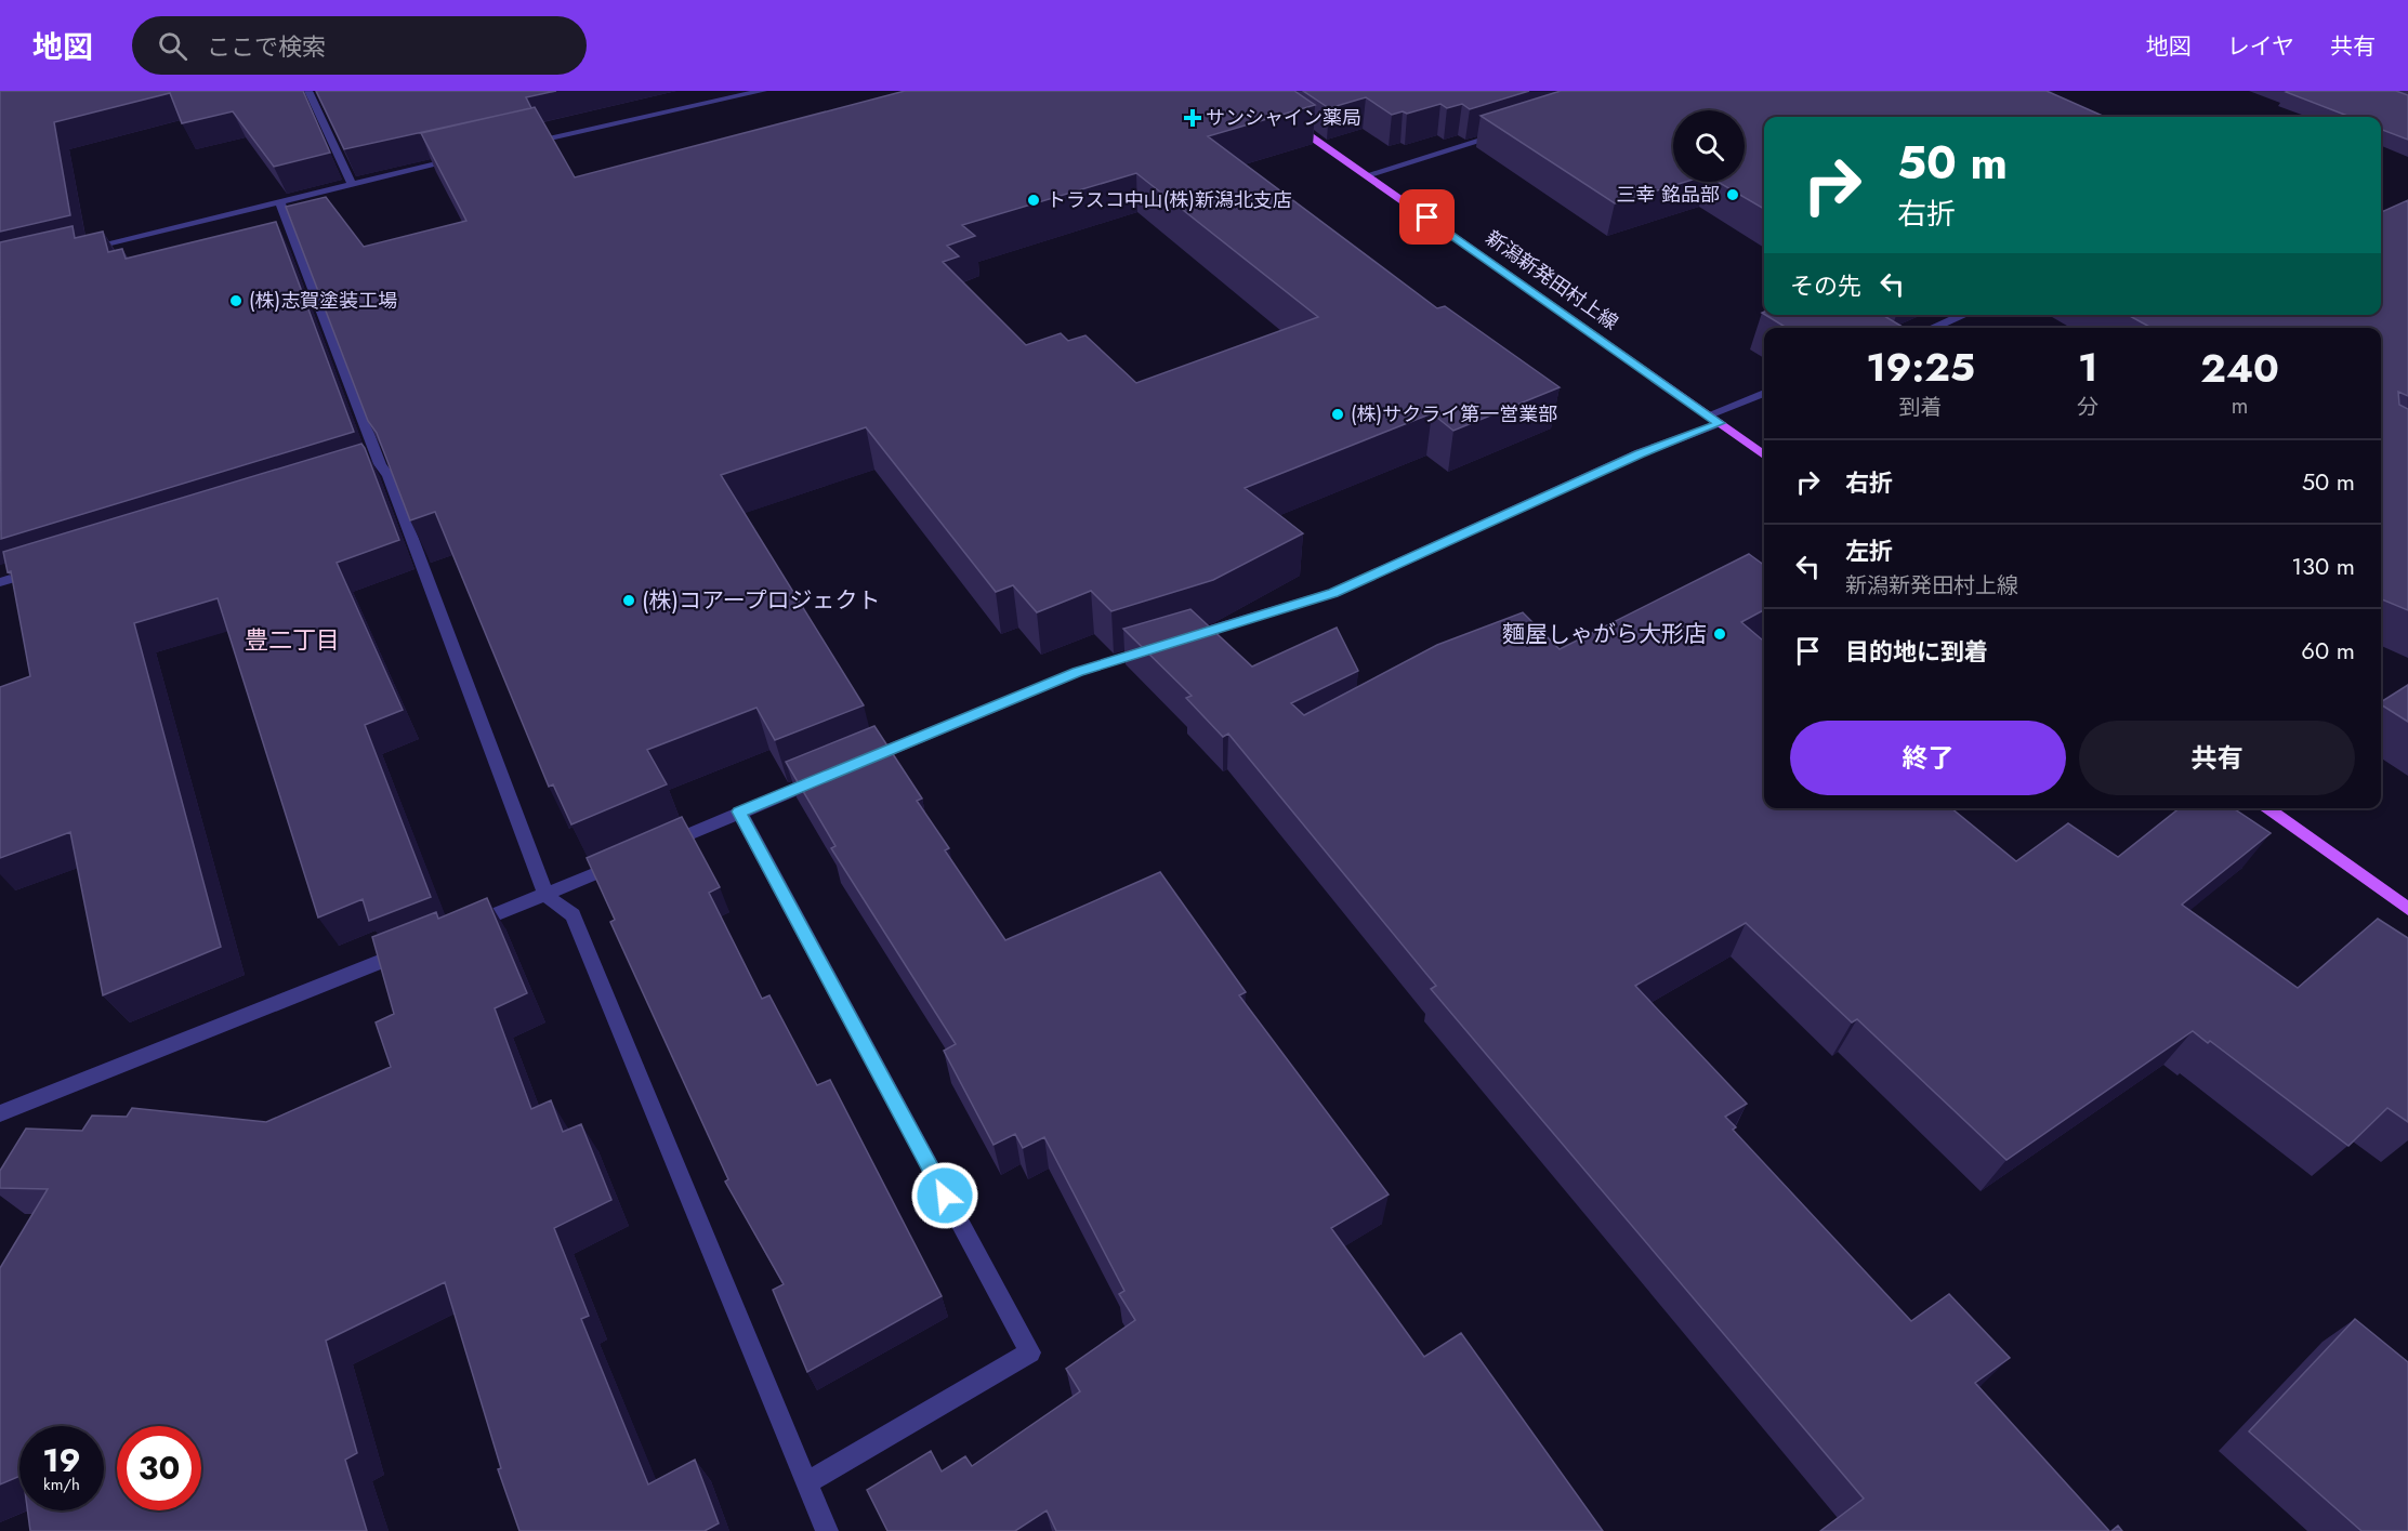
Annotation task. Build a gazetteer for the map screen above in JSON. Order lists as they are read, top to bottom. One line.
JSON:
{"streets":{"main road":["新潟新発田村上線"]},"districts":["豊二丁目"],"places":{"health":["サンシャイン薬局"],"other":["三幸 銘品部","トラスコ中山(株)新潟北支店","(株)志賀塗装工場","(株)サクライ第一営業部","(株)コアープロジェクト","麵屋しゃがら大形店"]},"page":{"header":"地図","search":"ここで検索","nav":["地図","レイヤ","共有"],"turn":["50 m","右折"],"then":"その先","eta":["19:25","到着","1","分","240","m"],"list":[{"name":"右折","value":"50 m"},{"name":"左折","note":"新潟新発田村上線","value":"130 m"},{"name":"目的地に到着","value":"60 m"}],"buttons":["終了","共有"],"speed":"19 km/h","limit":"30"}}
